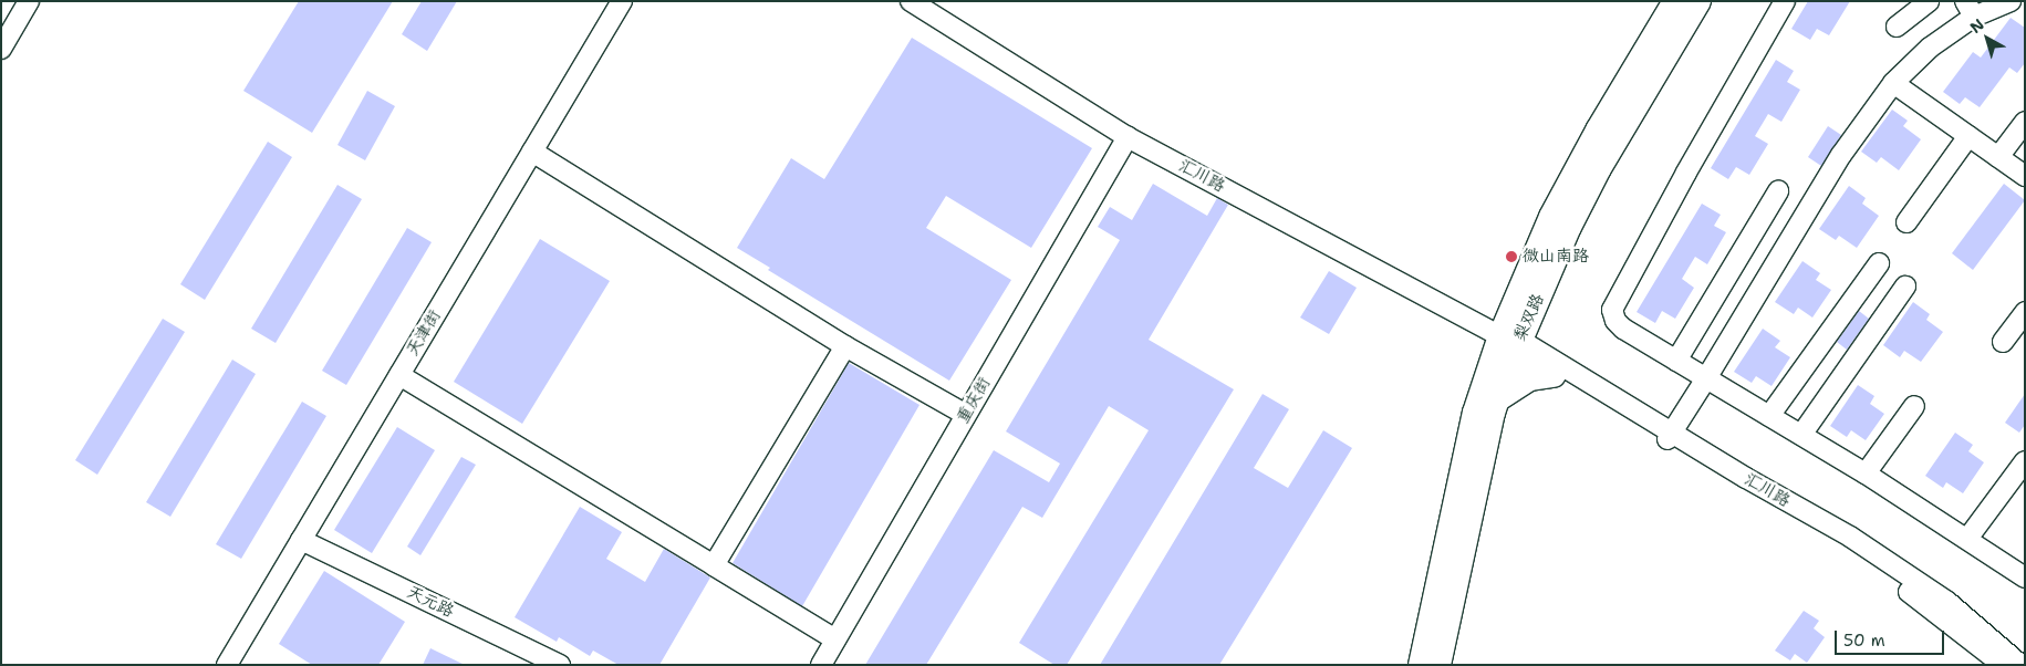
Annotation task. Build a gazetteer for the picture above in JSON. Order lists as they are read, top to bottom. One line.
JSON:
{"streets":{"main road":["梨双路"],"street":["汇川路","天津街","重庆街","天元路"]},"crossings":[["汇川路","梨双路"],["汇川路","重庆街"],["天津街","天元路"]],"places":["微山南路"],"scale_bar":"50 m","north":"top left"}
